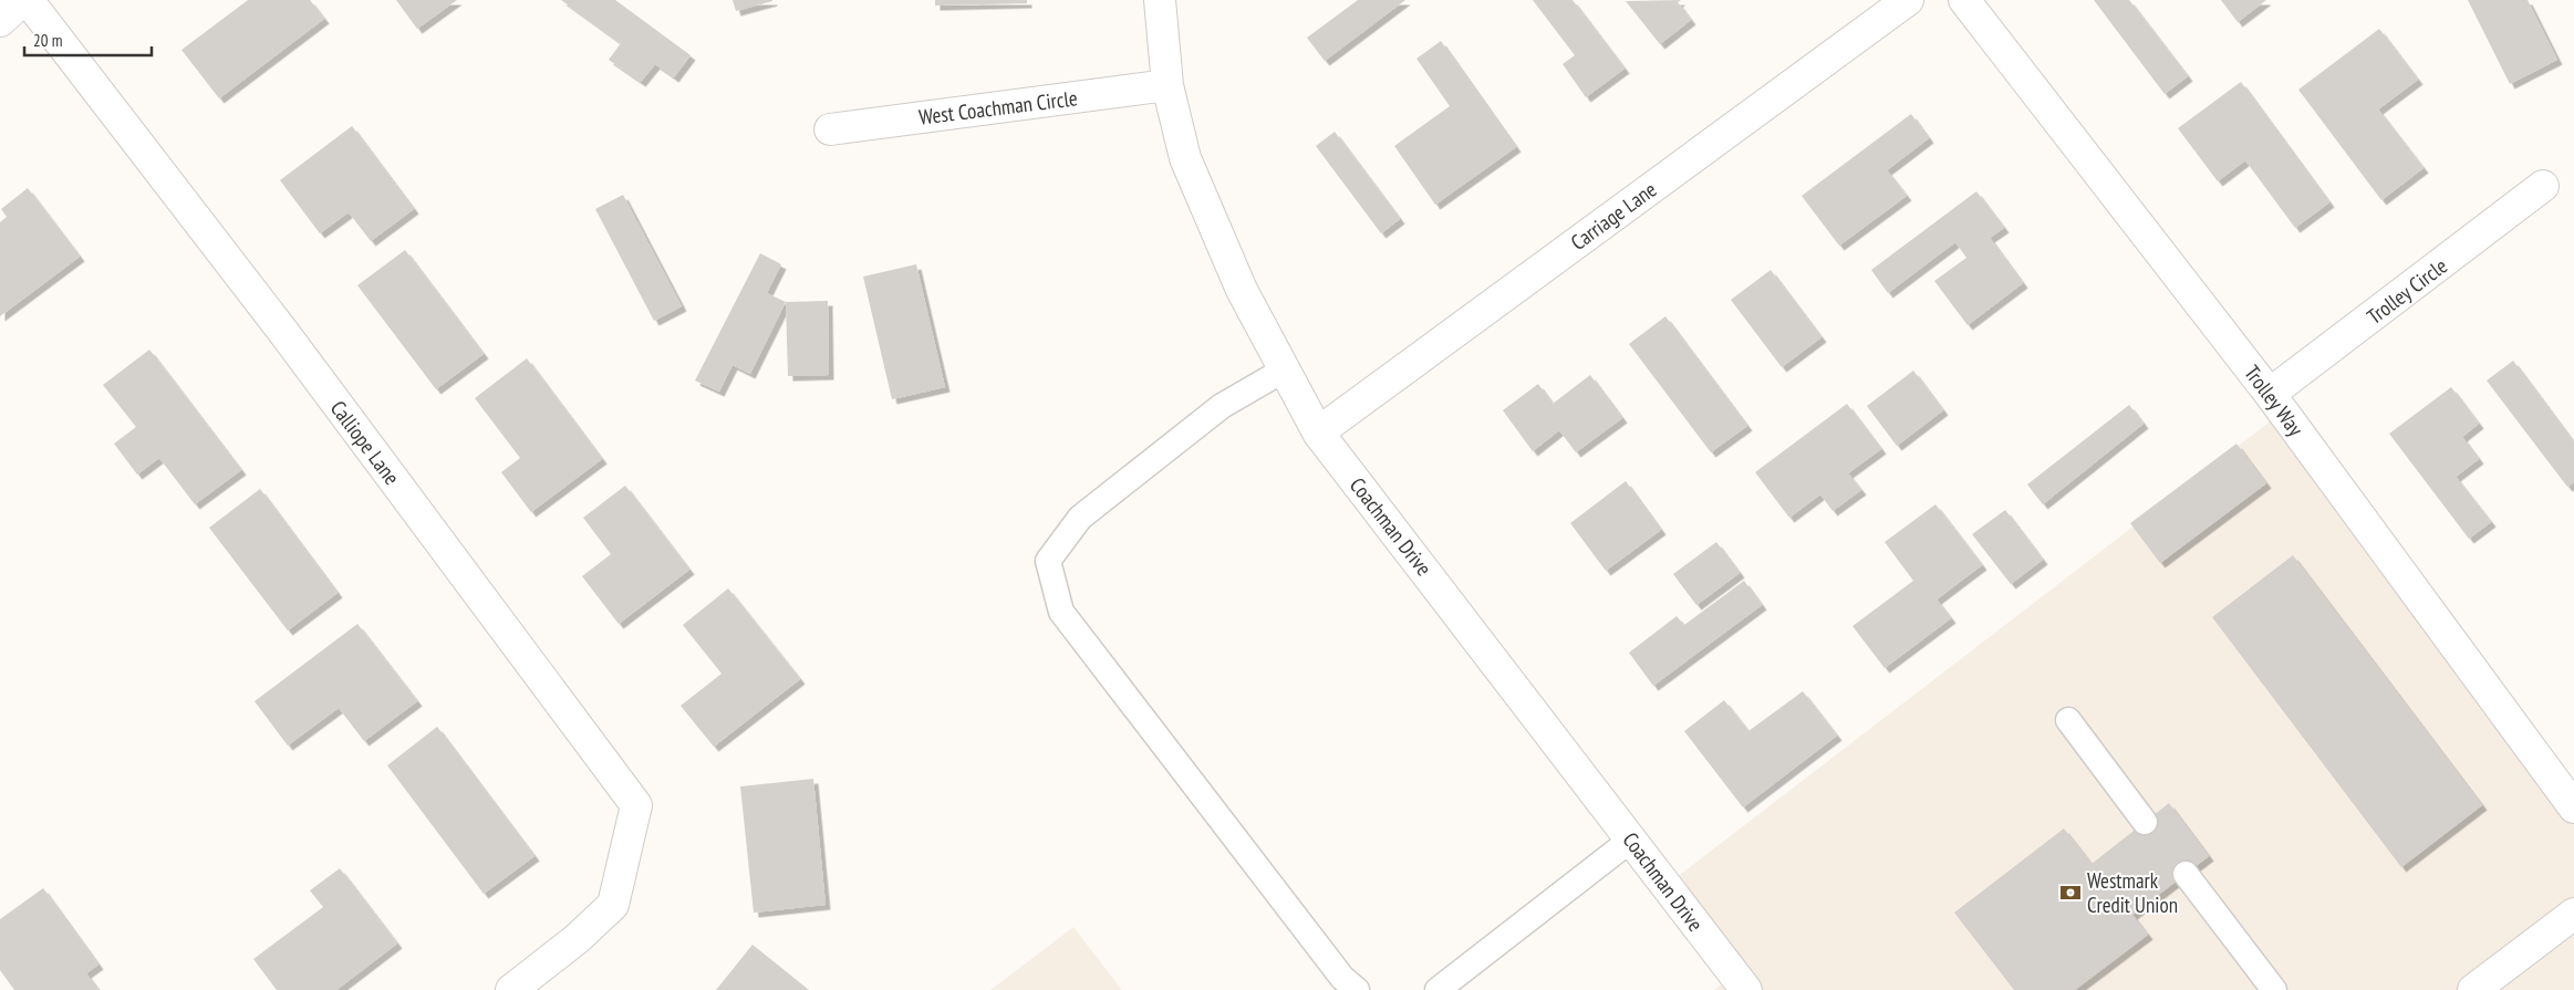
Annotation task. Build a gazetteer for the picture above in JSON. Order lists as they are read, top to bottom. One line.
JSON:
{"streets":{"street":["West Coachman Circle","Carriage Lane","Trolley Circle","Trolley Way","Calliope Lane","Coachman Drive"]},"crossings":[["West Coachman Circle","Coachman Drive"],["Carriage Lane","Coachman Drive"],["Trolley Circle","Trolley Way"]],"places":{"bank":["Westmark Credit Union"]},"scale_bar":"20 m"}
